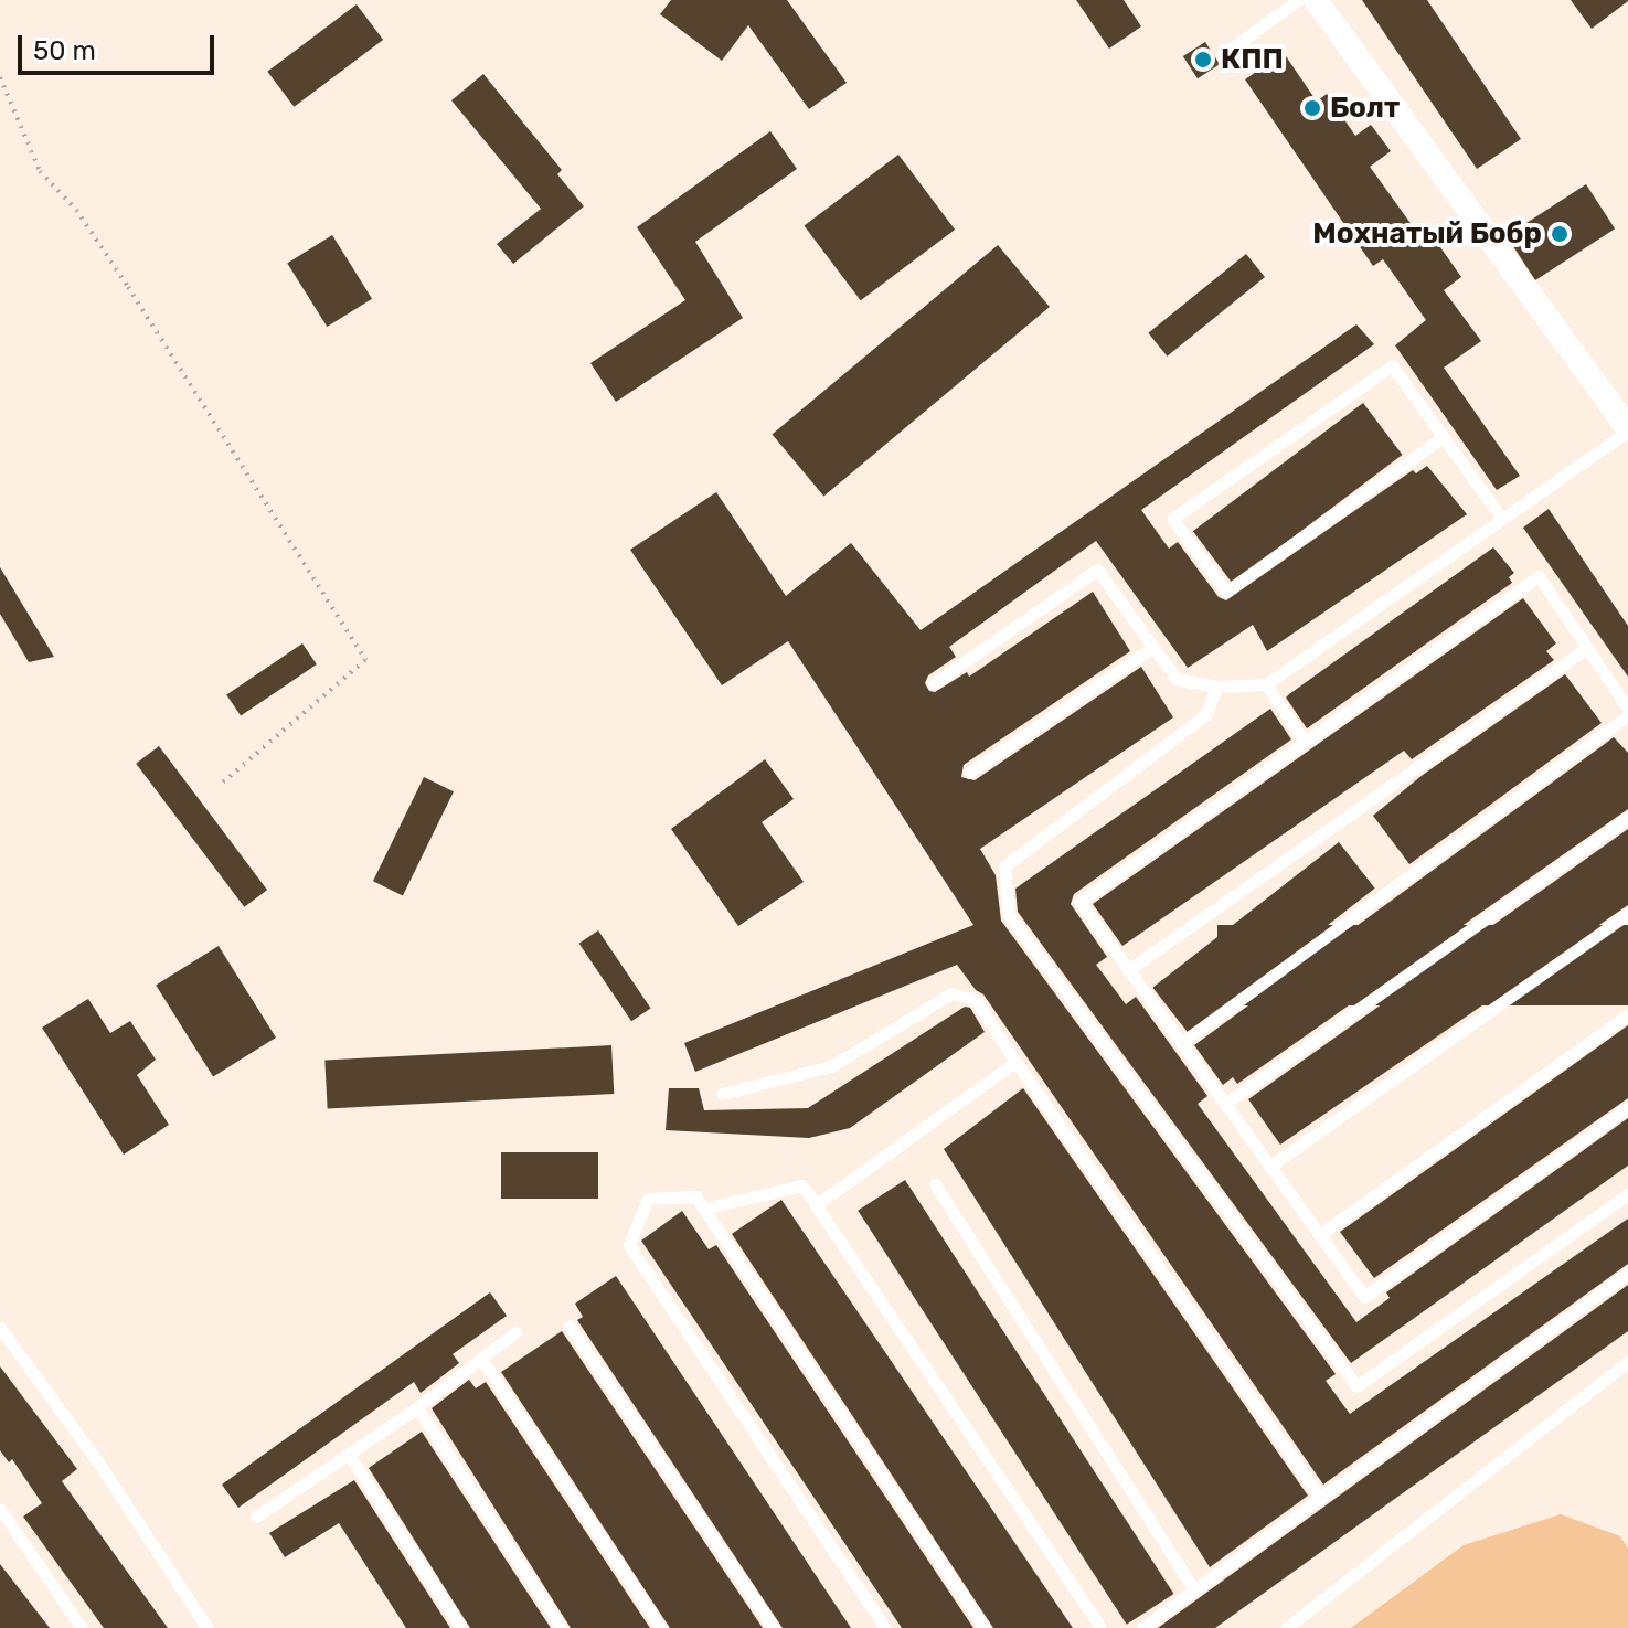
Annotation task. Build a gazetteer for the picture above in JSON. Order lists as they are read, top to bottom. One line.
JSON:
{"places":["КПП","Болт","Мохнатый Бобр"],"scale_bar":"50 m"}
